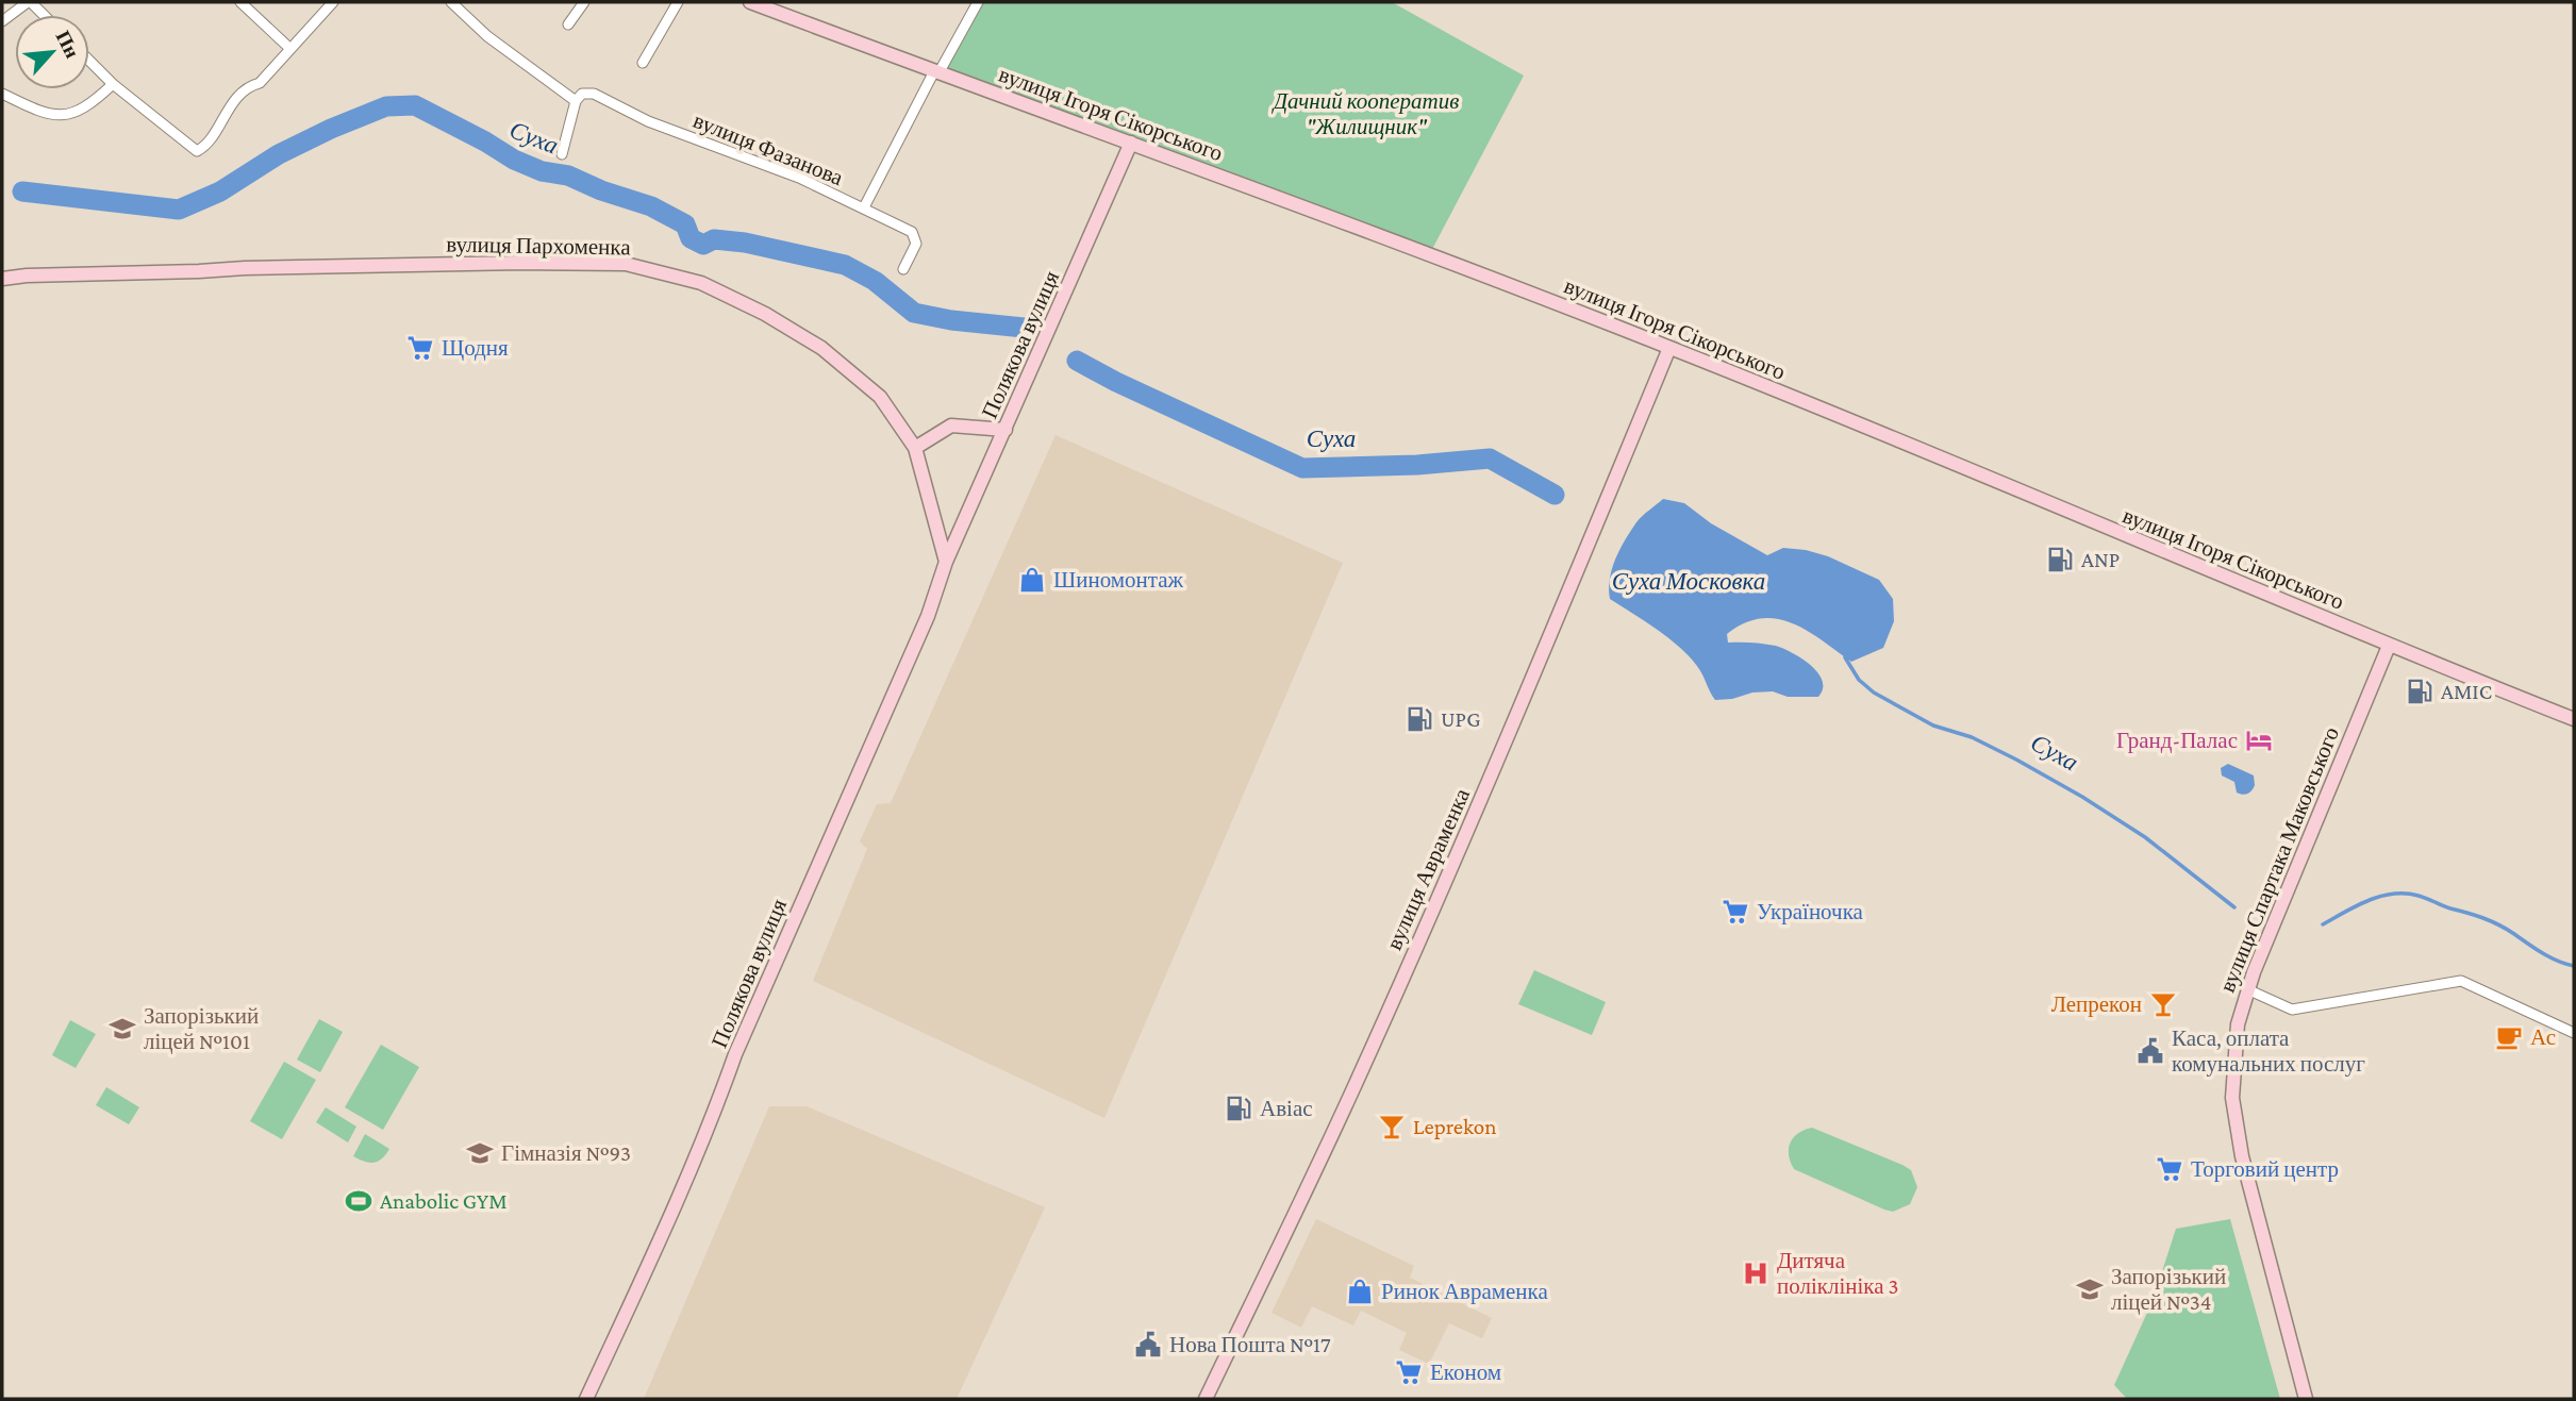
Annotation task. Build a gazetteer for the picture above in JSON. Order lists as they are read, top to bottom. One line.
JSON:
{"streets":{"street":["вулиця Ігоря Сікорського","вулиця Фазанова","вулиця Пархоменка","Полякова вулиця","вулиця Спартака Маковського","вулиця Авраменка"]},"crossings":[["вулиця Ігоря Сікорського","Полякова вулиця"],["вулиця Ігоря Сікорського","вулиця Спартака Маковського"],["вулиця Ігоря Сікорського","вулиця Авраменка"]],"water":["Суха","Суха Московка"],"parks":["Дачний кооператив \"Жилищник\""],"places":{"supermarket":["Щодня","Україночка","Торговий центр","Економ"],"fuel station":["ANP","AMIC","UPG","Авіас"],"shop":["Шиномонтаж","Ринок Авраменка"],"hotel":["Гранд-Палас"],"bar":["Лепрекон","Leprekon"],"school or university":["Запорізький ліцей №101","Гімназія №93","Запорізький ліцей №34"],"cafe":["Ас"],"public building":["Каса, оплата комунальних послуг","Нова Пошта №17"],"sports":["Anabolic GYM"],"hospital":["Дитяча поліклініка 3"]},"north":"top right"}
